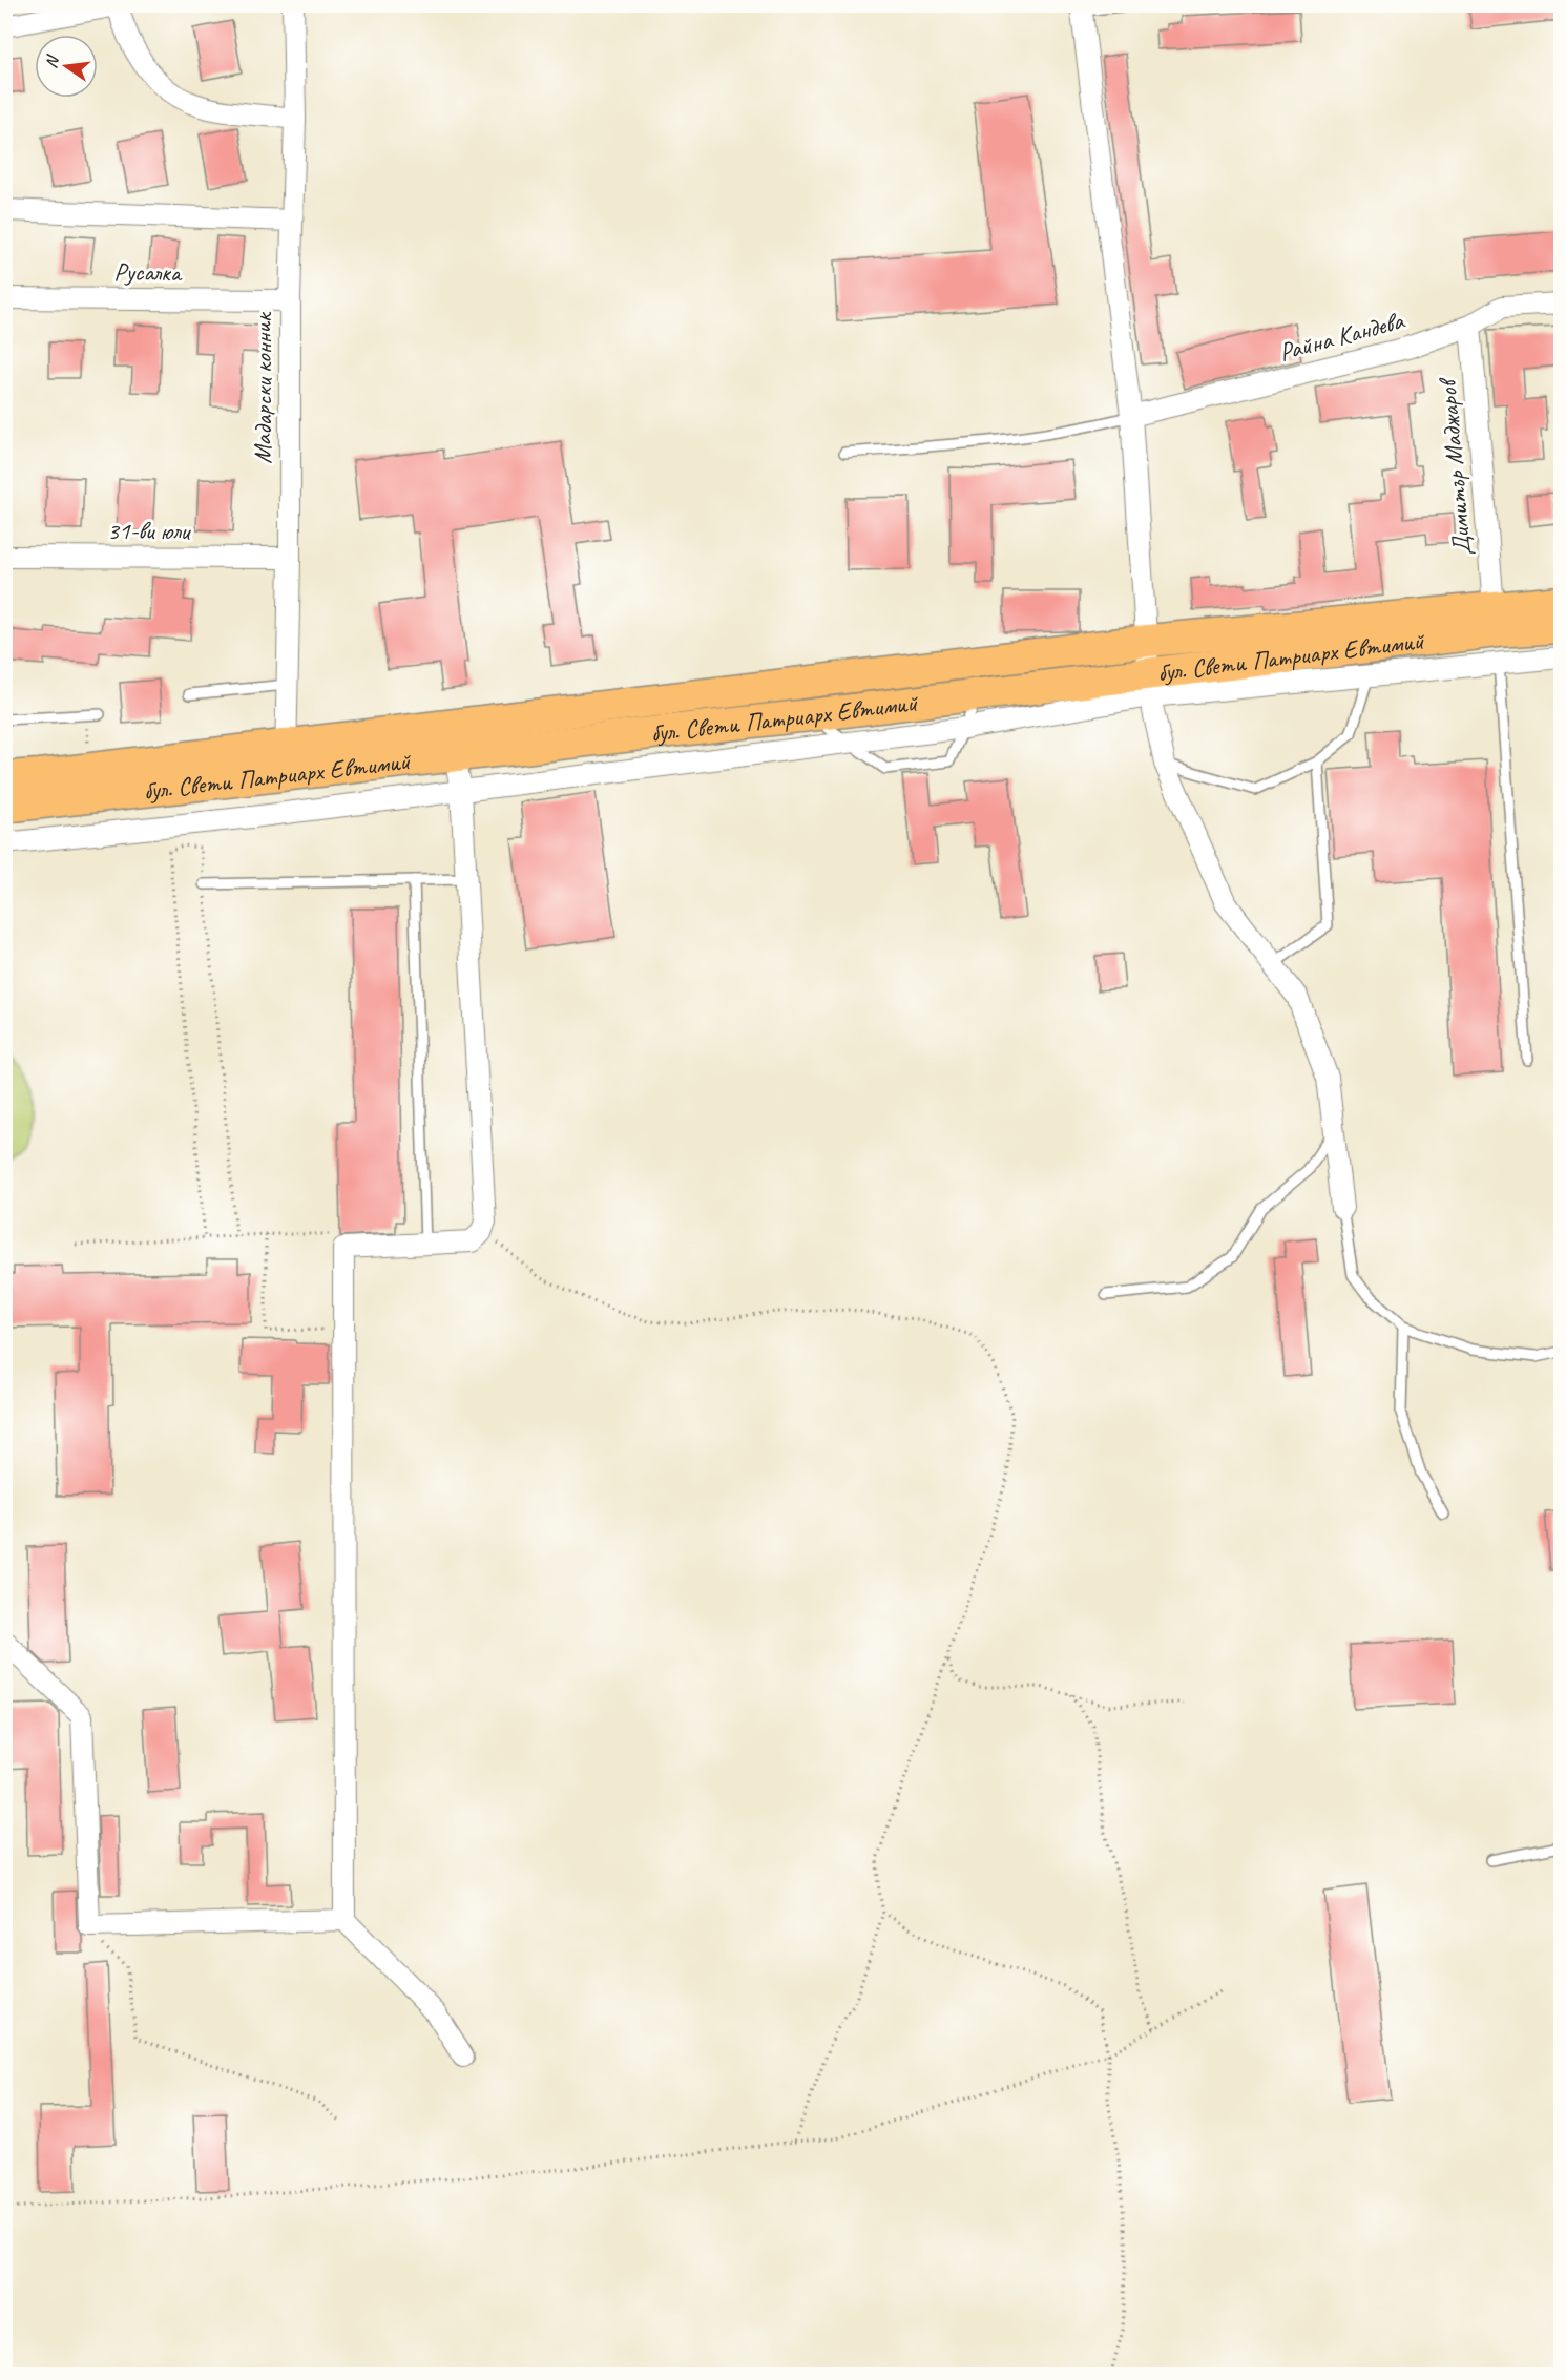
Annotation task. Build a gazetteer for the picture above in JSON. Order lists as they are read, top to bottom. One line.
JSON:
{"streets":{"main road":["бул. Свети Патриарх Евтимий"],"street":["Русалка","Райна Кандева","Мадарски конник","Димитър Маджаров","31-ви юли"]},"crossings":[["Русалка","Мадарски конник"],["Райна Кандева","Димитър Маджаров"],["Мадарски конник","31-ви юли"],["Мадарски конник","бул. Свети Патриарх Евтимий"],["Димитър Маджаров","бул. Свети Патриарх Евтимий"]],"north":"left"}
